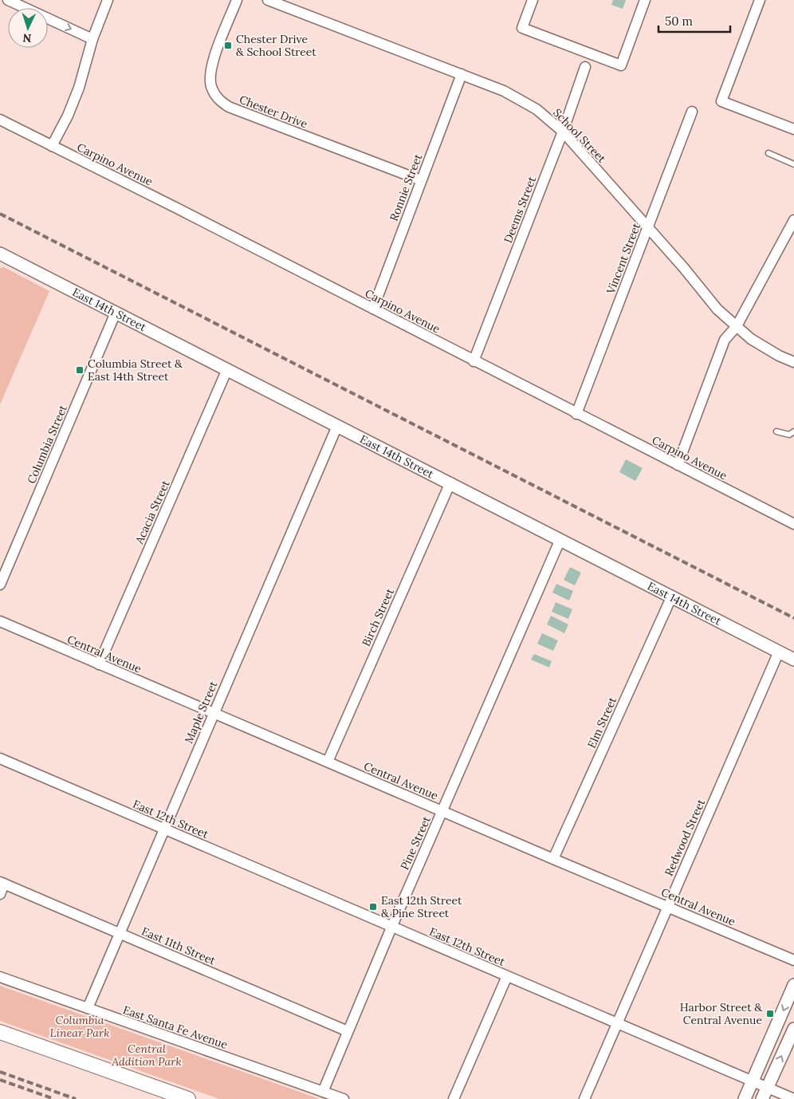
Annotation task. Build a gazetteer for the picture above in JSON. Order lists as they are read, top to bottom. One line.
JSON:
{"streets":{"street":["Chester Drive","School Street","Carpino Avenue","Ronnie Street","Deems Street","Vincent Street","East 14th Street","Columbia Street","Acacia Street","Birch Street","Central Avenue","Maple Street","Elm Street","East 12th Street","Redwood Street","Pine Street","East 11th Street","East Santa Fe Avenue"]},"crossings":[["Chester Drive","Ronnie Street"],["School Street","Ronnie Street"],["School Street","Deems Street"],["School Street","Vincent Street"],["Carpino Avenue","Ronnie Street"],["Carpino Avenue","Deems Street"],["Carpino Avenue","Vincent Street"],["East 14th Street","Columbia Street"],["East 14th Street","Acacia Street"],["East 14th Street","Birch Street"],["East 14th Street","Maple Street"],["East 14th Street","Elm Street"],["East 14th Street","Redwood Street"],["East 14th Street","Pine Street"],["Acacia Street","Central Avenue"],["Birch Street","Central Avenue"],["Central Avenue","Maple Street"],["Central Avenue","Elm Street"],["Central Avenue","Redwood Street"],["Central Avenue","Pine Street"],["Maple Street","East 12th Street"],["Maple Street","East 11th Street"],["Maple Street","East Santa Fe Avenue"],["East 12th Street","Redwood Street"],["East 12th Street","Pine Street"],["Pine Street","East 11th Street"],["Pine Street","East Santa Fe Avenue"]],"parks":["Columbia Linear Park","Central Addition Park"],"places":{"transit":["Chester Drive & School Street","Columbia Street & East 14th Street","East 12th Street & Pine Street","Harbor Street & Central Avenue"]},"scale_bar":"50 m","north":"bottom"}
